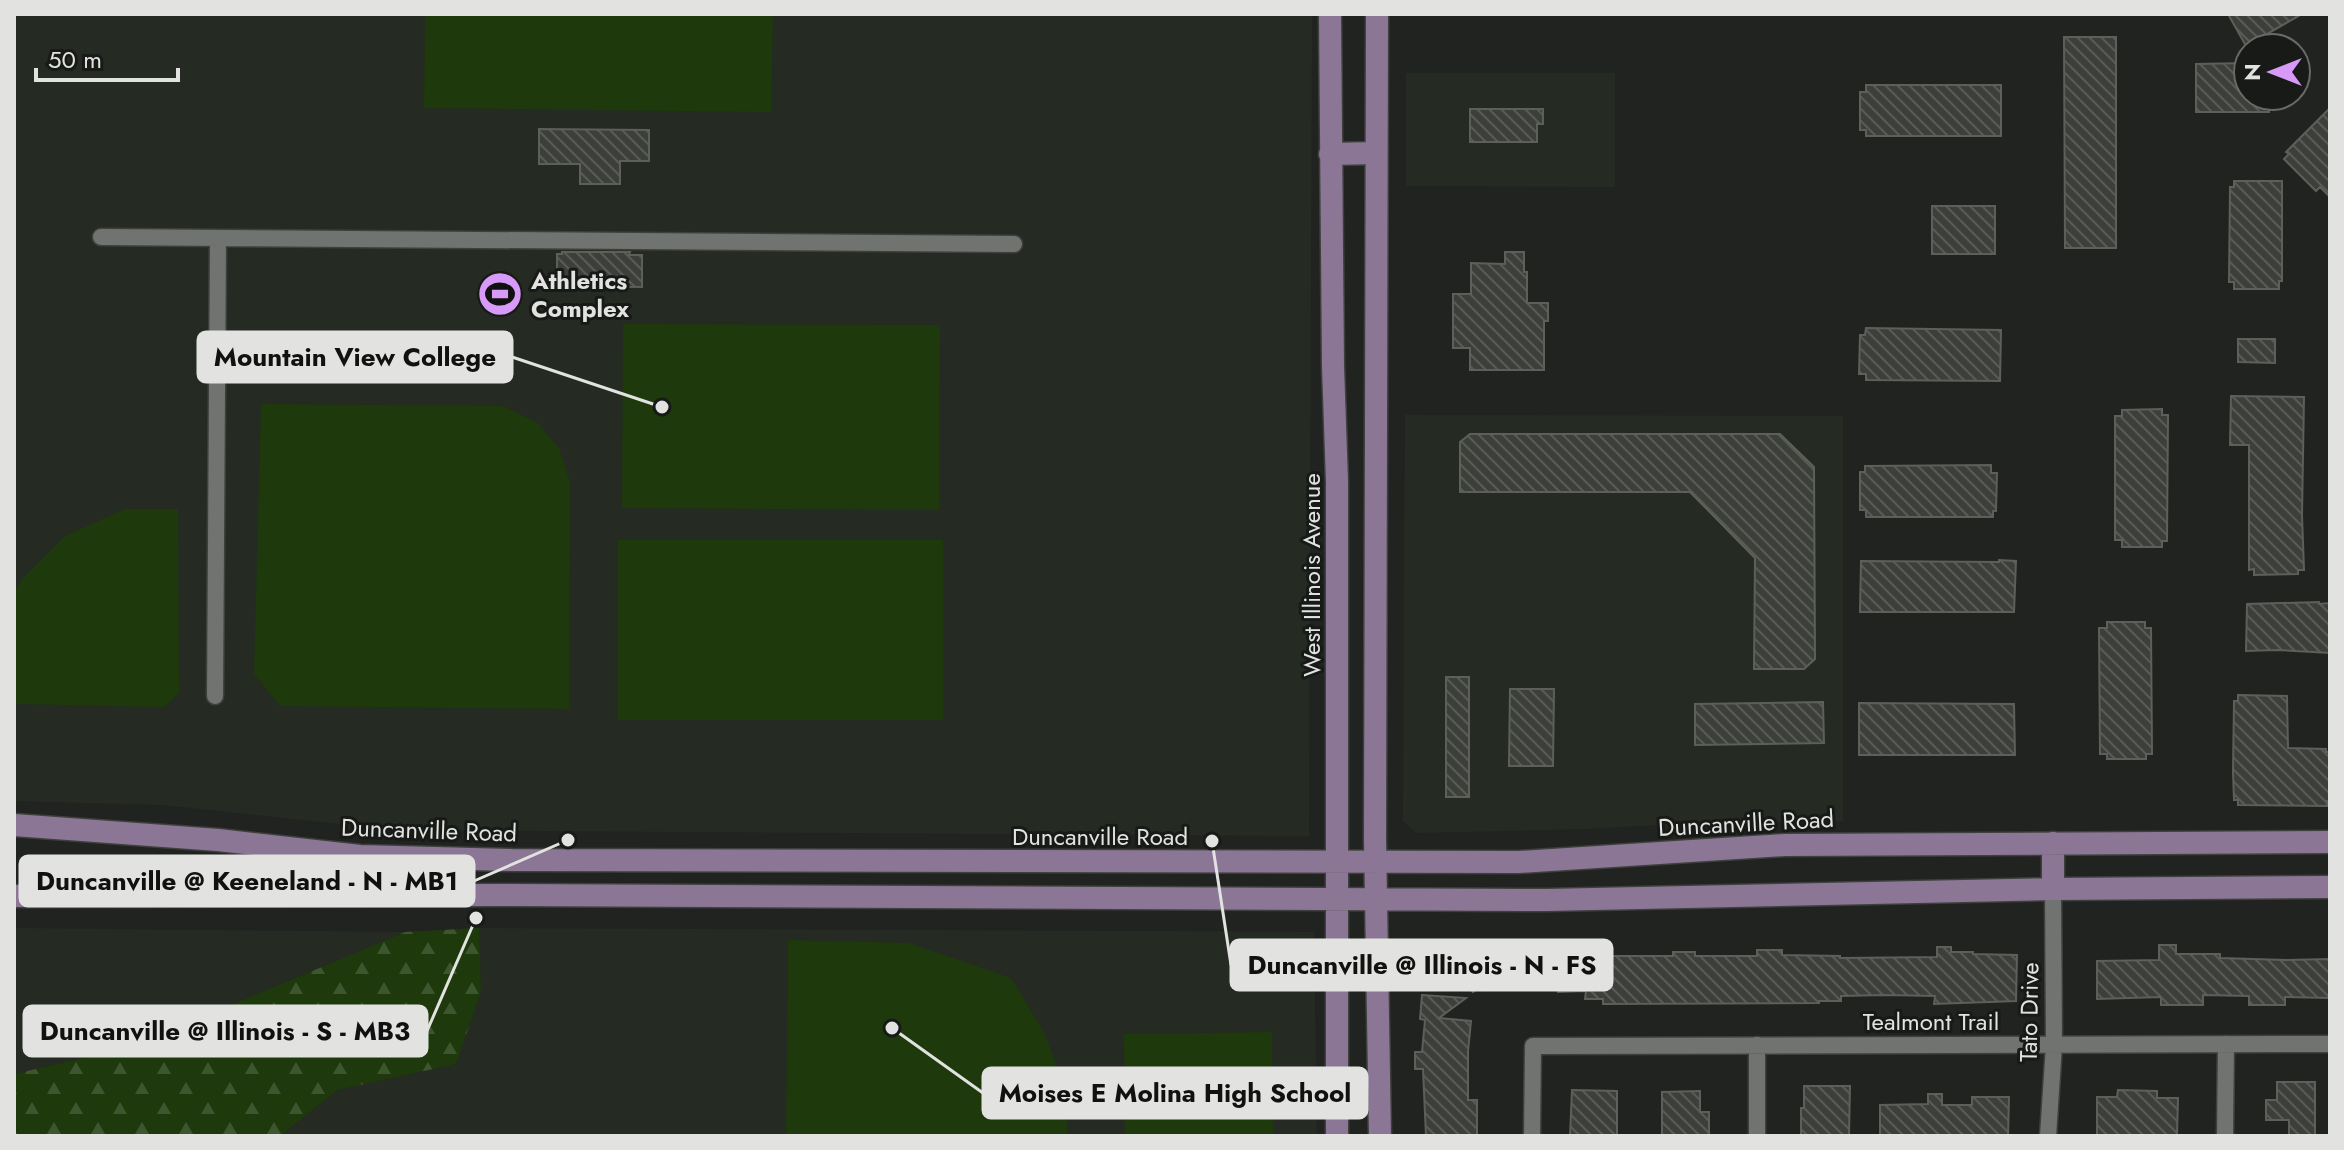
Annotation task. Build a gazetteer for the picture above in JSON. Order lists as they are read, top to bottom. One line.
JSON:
{"streets":{"main road":["West Illinois Avenue","Duncanville Road"],"street":["Tato Drive","Tealmont Trail"]},"crossings":[["West Illinois Avenue","Duncanville Road"],["Tato Drive","Tealmont Trail"]],"places":{"sports":["Athletics Complex"],"other":["Mountain View College","Duncanville @ Keeneland - N - MB1","Duncanville @ Illinois - N - FS","Duncanville @ Illinois - S - MB3","Moises E Molina High School"]},"scale_bar":"50 m","north":"left"}
